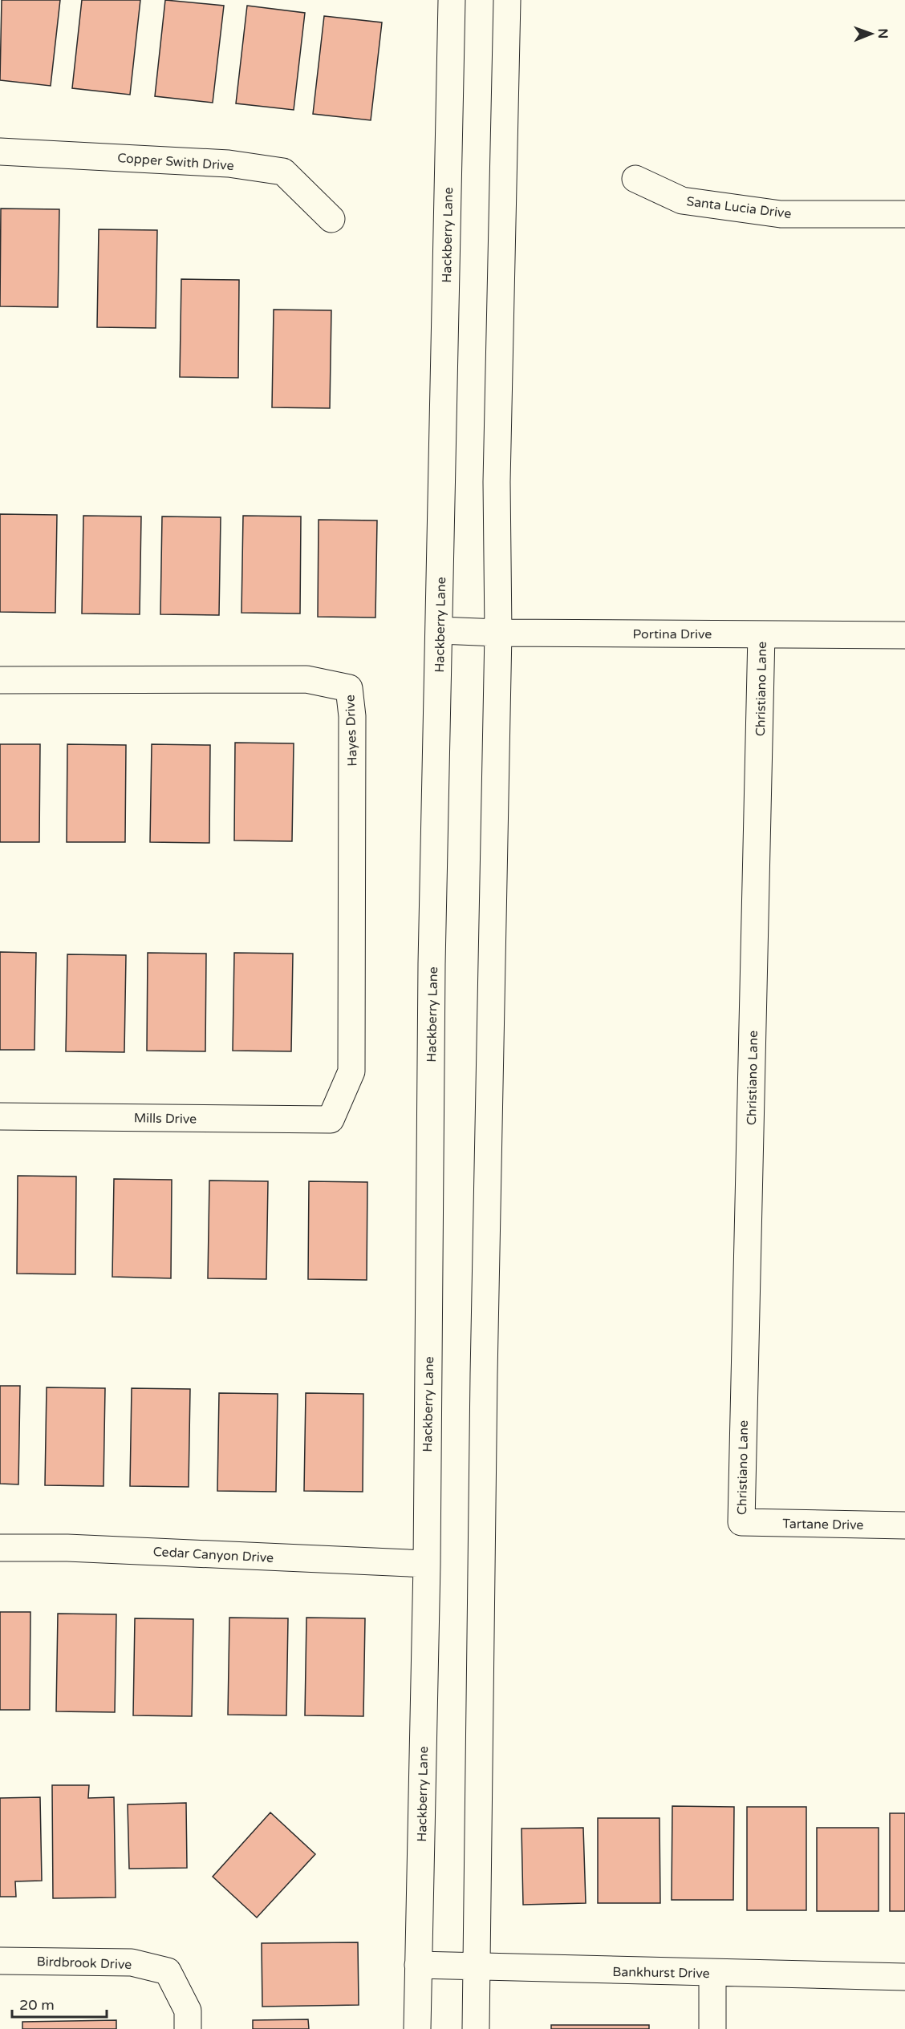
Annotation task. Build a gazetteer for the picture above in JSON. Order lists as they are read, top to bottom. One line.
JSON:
{"streets":{"street":["Copper Swith Drive","Santa Lucia Drive","Hackberry Lane","Portina Drive","Christiano Lane","Hayes Drive","Mills Drive","Tartane Drive","Cedar Canyon Drive","Birdbrook Drive","Bankhurst Drive"]},"crossings":[["Hackberry Lane","Portina Drive"],["Hackberry Lane","Cedar Canyon Drive"],["Hackberry Lane","Bankhurst Drive"],["Portina Drive","Christiano Lane"],["Christiano Lane","Tartane Drive"],["Hayes Drive","Mills Drive"]],"scale_bar":"20 m","north":"right"}
